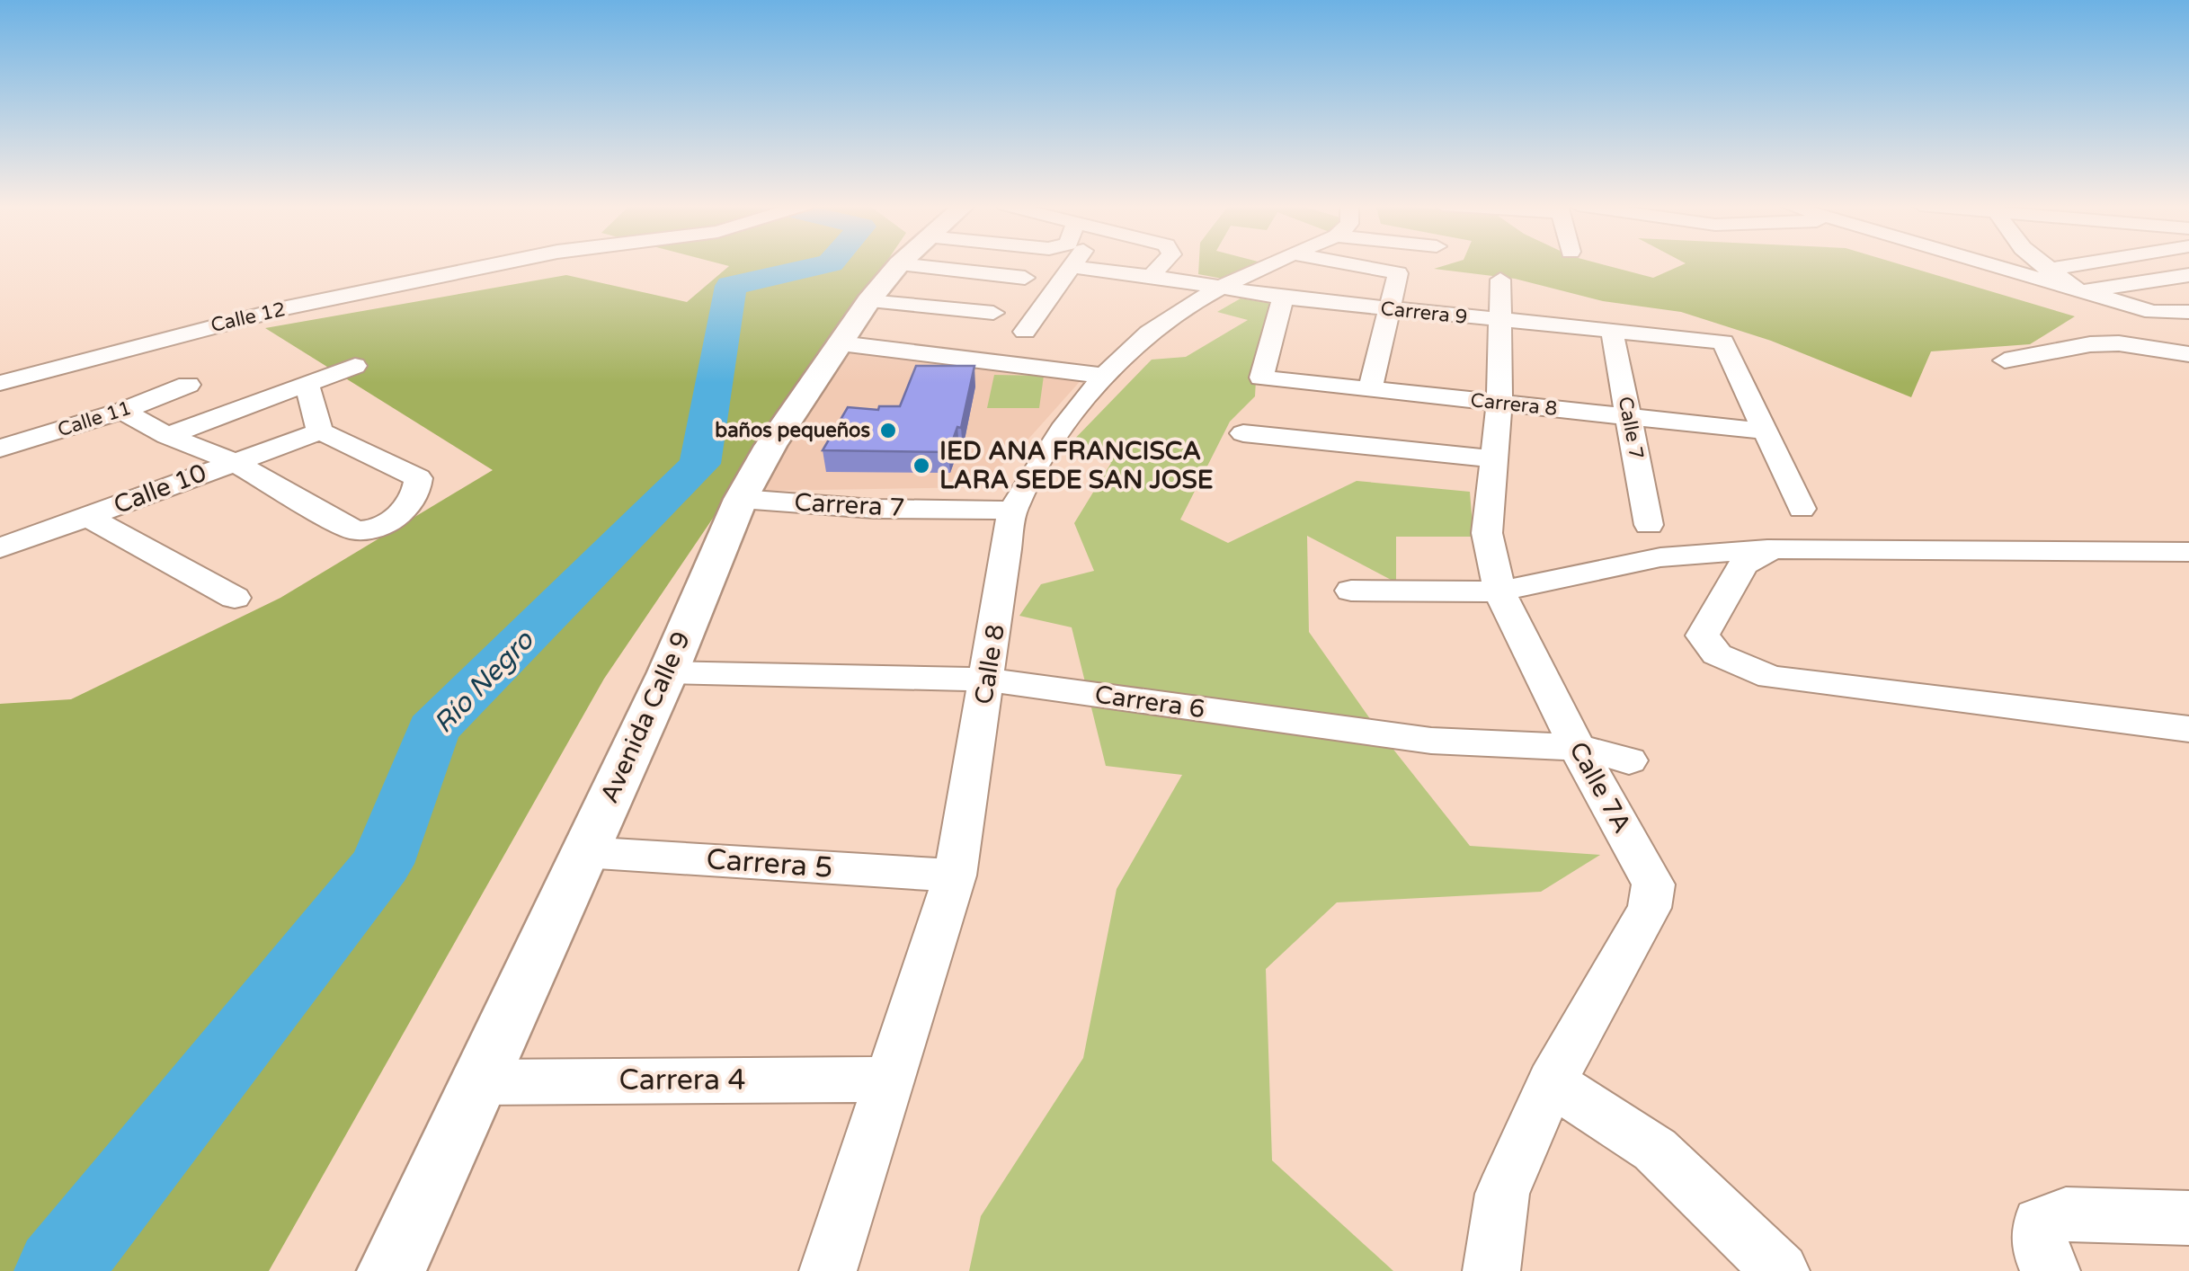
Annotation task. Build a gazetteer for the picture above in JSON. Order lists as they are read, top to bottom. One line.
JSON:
{"streets":{"street":["Carrera 9","Calle 12","Carrera 8","Calle 11","Calle 7","Calle 10","Carrera 7","Calle 8","Carrera 6","Avenida Calle 9","Calle 7A","Carrera 5","Carrera 4"]},"crossings":[["Carrera 9","Carrera 8"],["Carrera 9","Calle 7"],["Carrera 9","Calle 8"],["Carrera 9","Calle 7A"],["Carrera 8","Calle 7"],["Carrera 8","Calle 7A"],["Carrera 7","Calle 8"],["Carrera 7","Avenida Calle 9"],["Calle 8","Carrera 6"],["Calle 8","Carrera 5"],["Calle 8","Carrera 4"],["Carrera 6","Avenida Calle 9"],["Carrera 6","Calle 7A"],["Avenida Calle 9","Carrera 5"],["Avenida Calle 9","Carrera 4"]],"water":["Río Negro"],"places":["baños pequeños","IED ANA FRANCISCA LARA SEDE SAN JOSE"]}
